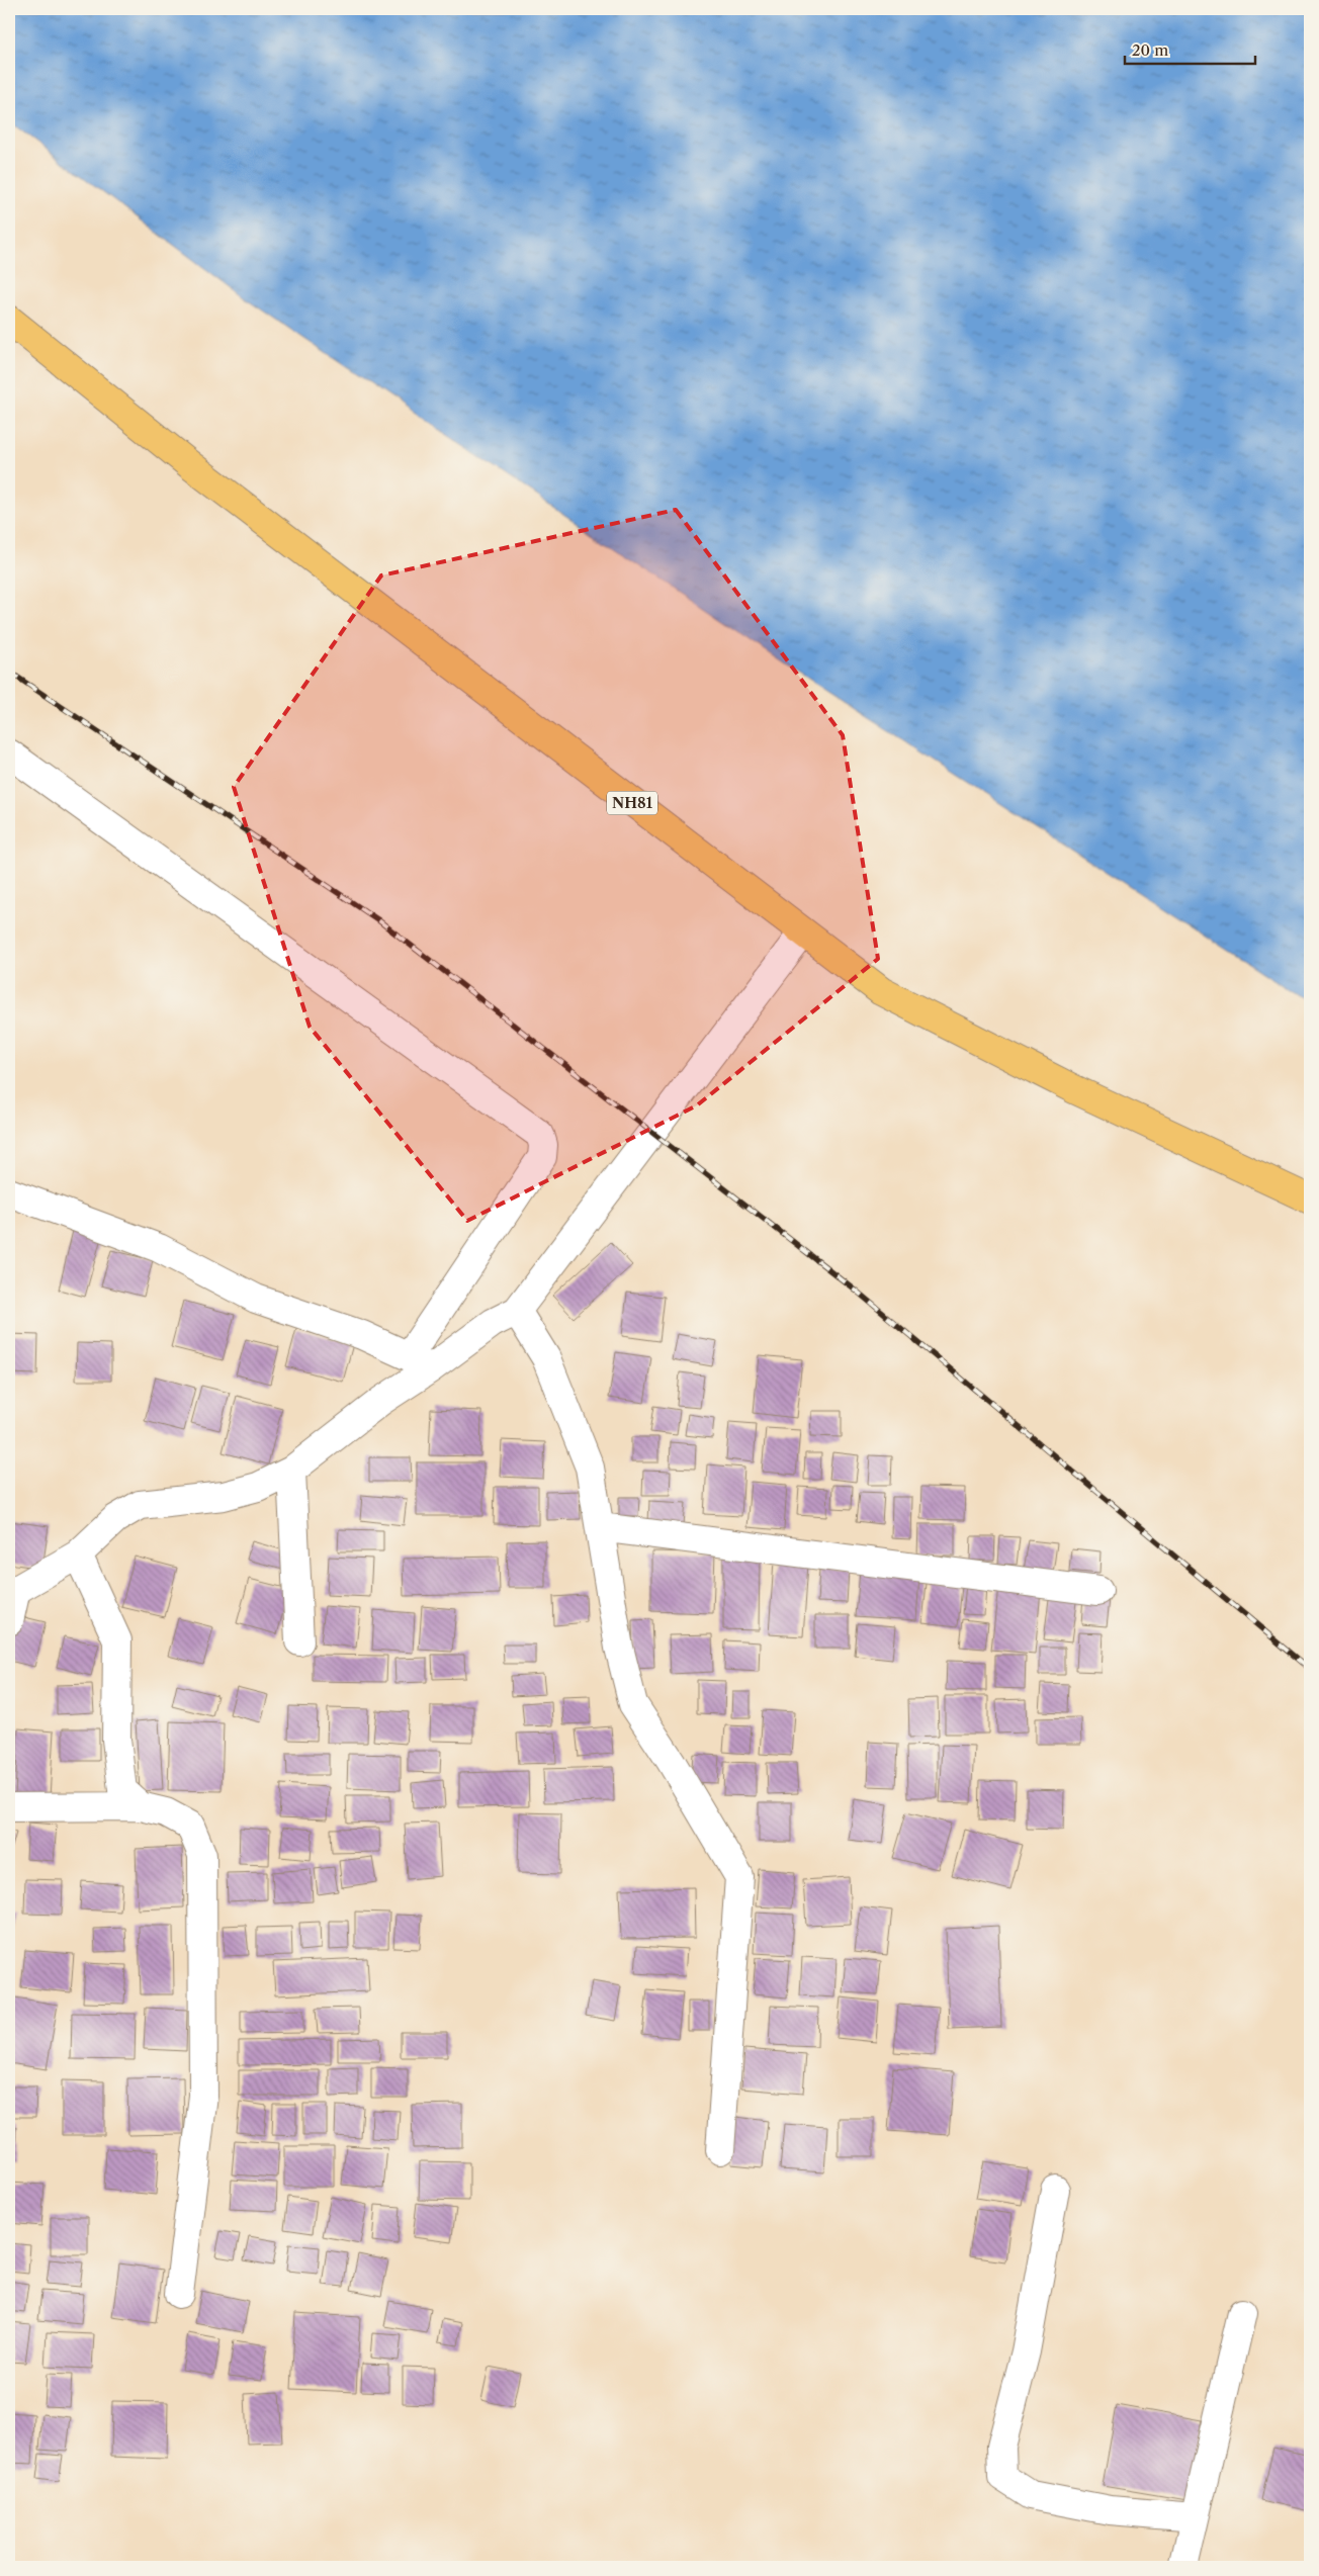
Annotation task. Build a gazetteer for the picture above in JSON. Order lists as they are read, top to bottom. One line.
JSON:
{"streets":{"highway":["NH81"]},"scale_bar":"20 m"}
